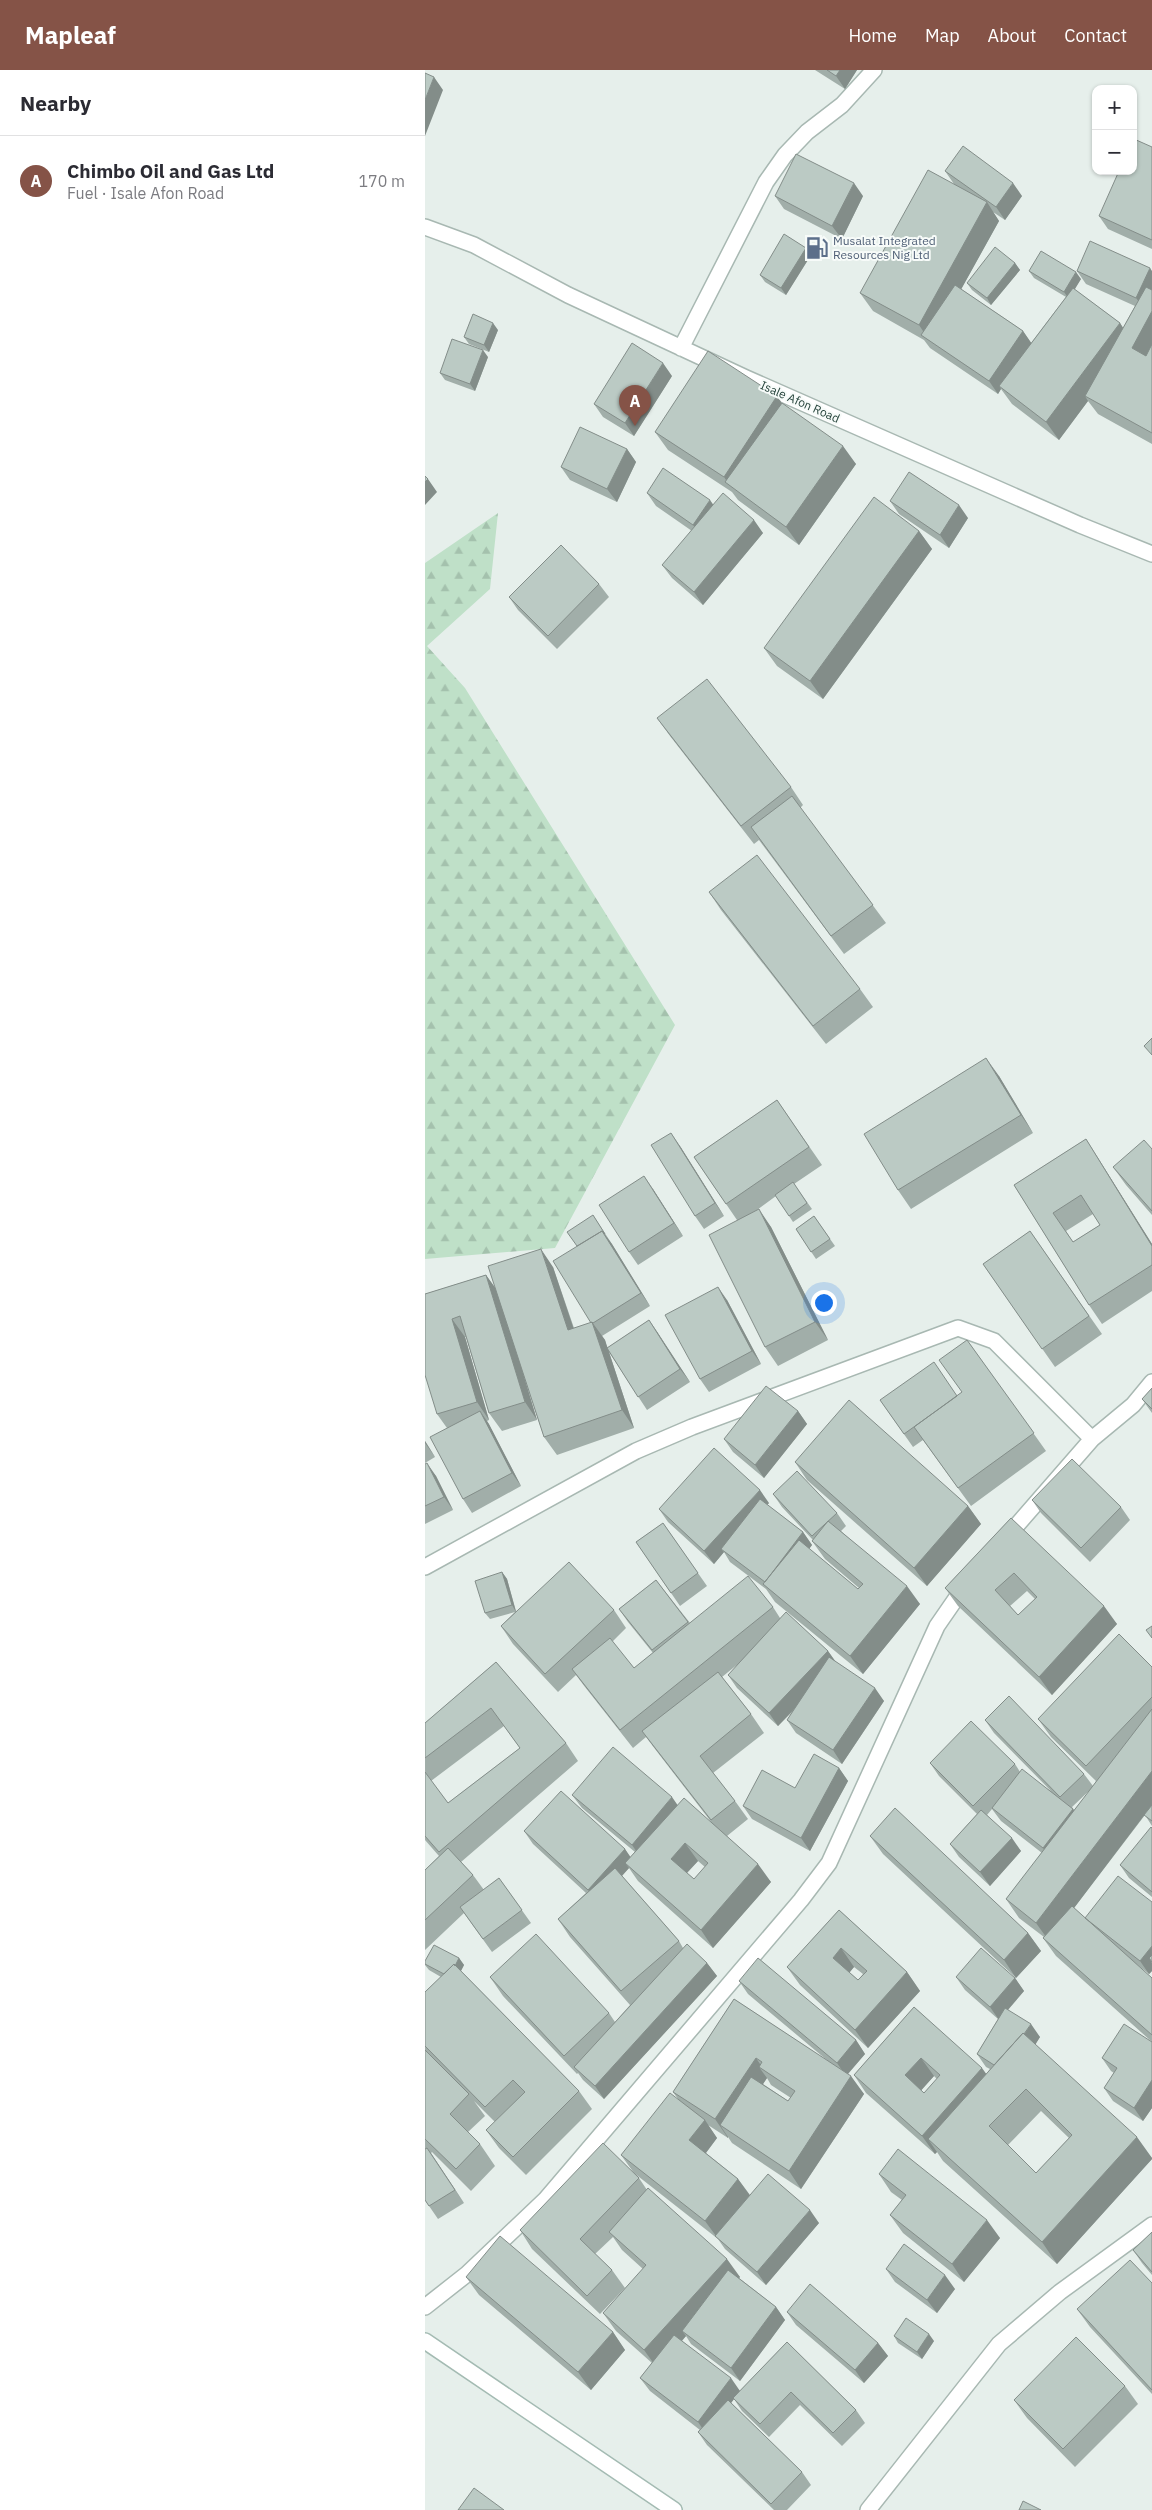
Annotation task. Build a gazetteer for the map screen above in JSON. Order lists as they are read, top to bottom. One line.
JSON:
{"streets":{"street":["Isale Afon Road"]},"places":{"fuel station":["Musalat Integrated Resources Nig Ltd"]},"page":{"header":"Mapleaf","nav":["Home","Map","About","Contact"],"heading":"Nearby","map_buttons":["+","−"],"list":[{"mark":"A","name":"Chimbo Oil and Gas Ltd","note":"Fuel · Isale Afon Road","value":"170 m"}],"pins":"A"}}
